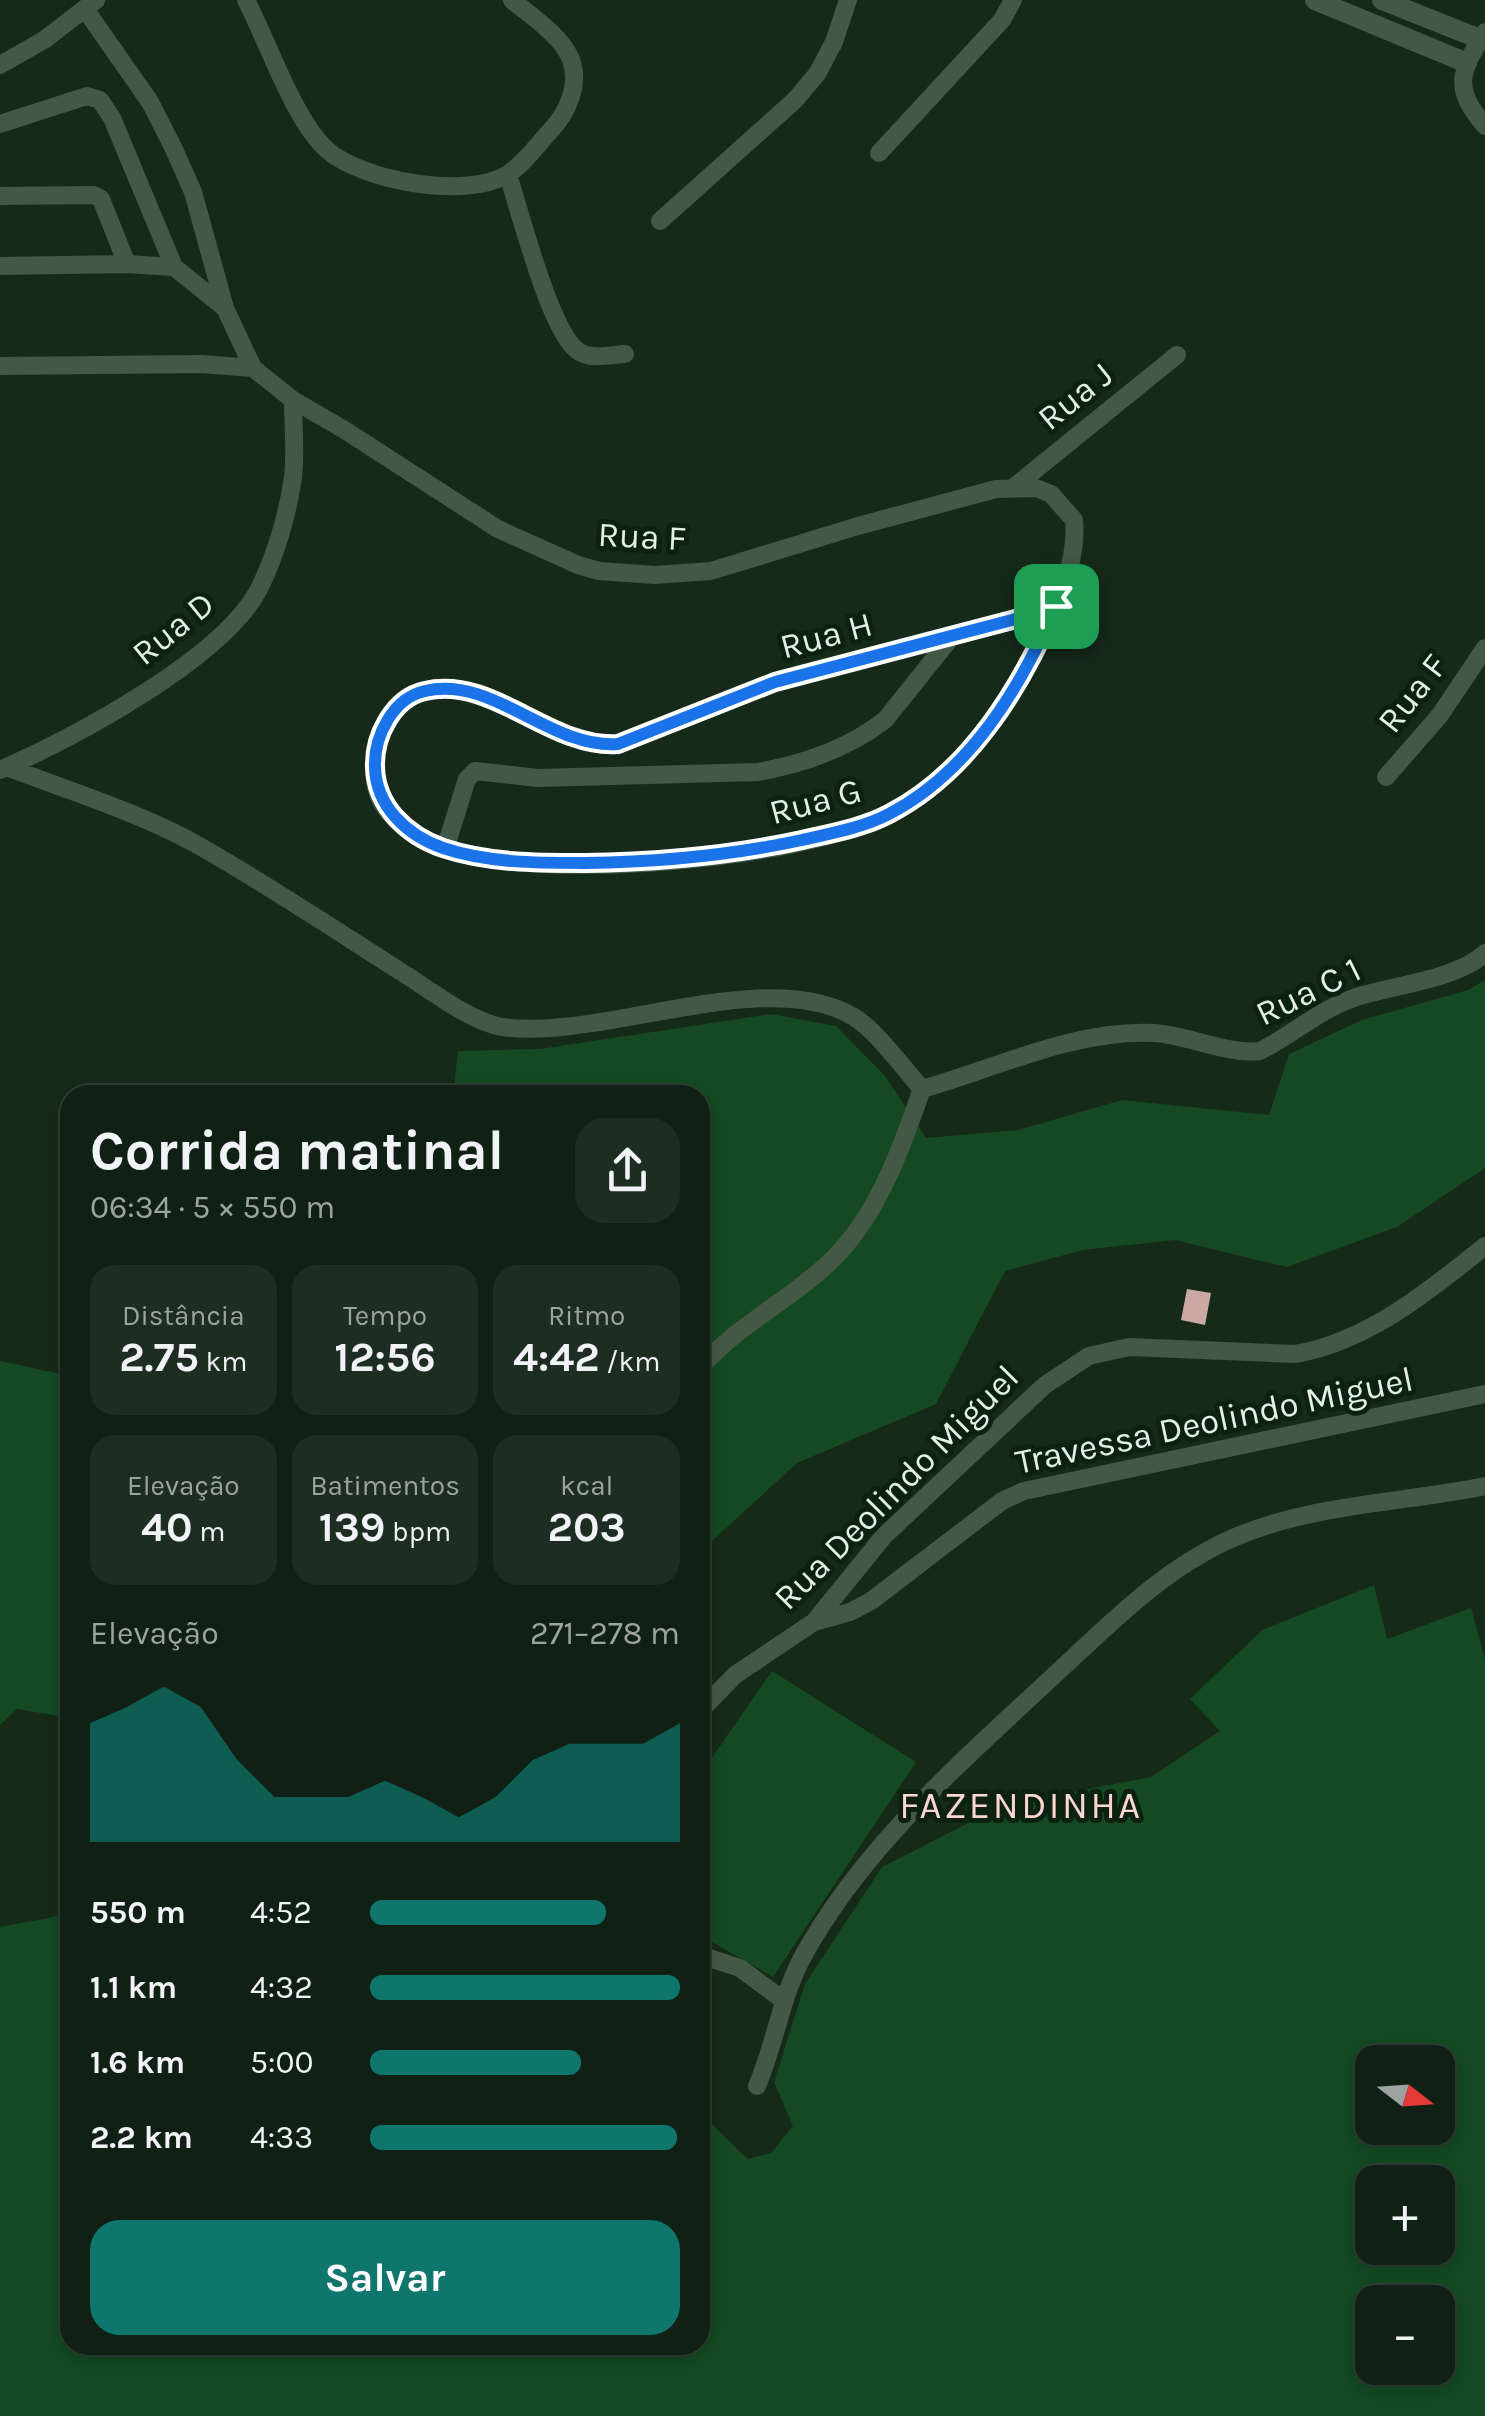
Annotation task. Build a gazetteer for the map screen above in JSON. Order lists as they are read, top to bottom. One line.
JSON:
{"streets":{"street":["Rua J","Rua F","Rua D","Rua H","Rua G","Rua C 1","Travessa Deolindo Miguel","Rua Deolindo Miguel"]},"crossings":[["Rua J","Rua F"],["Rua J","Rua G"],["Rua F","Rua D"],["Rua F","Rua G"],["Rua H","Rua G"],["Travessa Deolindo Miguel","Rua Deolindo Miguel"]],"districts":["FAZENDINHA"],"north":"right","page":{"heading":["Corrida matinal","06:34 · 5 × 550 m"],"stats":[["Distância","2.75 km"],["Tempo","12:56"],["Ritmo","4:42 /km"],["Elevação","40 m"],["Batimentos","139 bpm"],["kcal","203"]],"chart":["Elevação","271–278 m"],"list":[{"name":"550 m","note":"4:52"},{"name":"1.1 km","note":"4:32"},{"name":"1.6 km","note":"5:00"},{"name":"2.2 km","note":"4:33"}],"map_buttons":["+","−"],"buttons":"Salvar"}}
